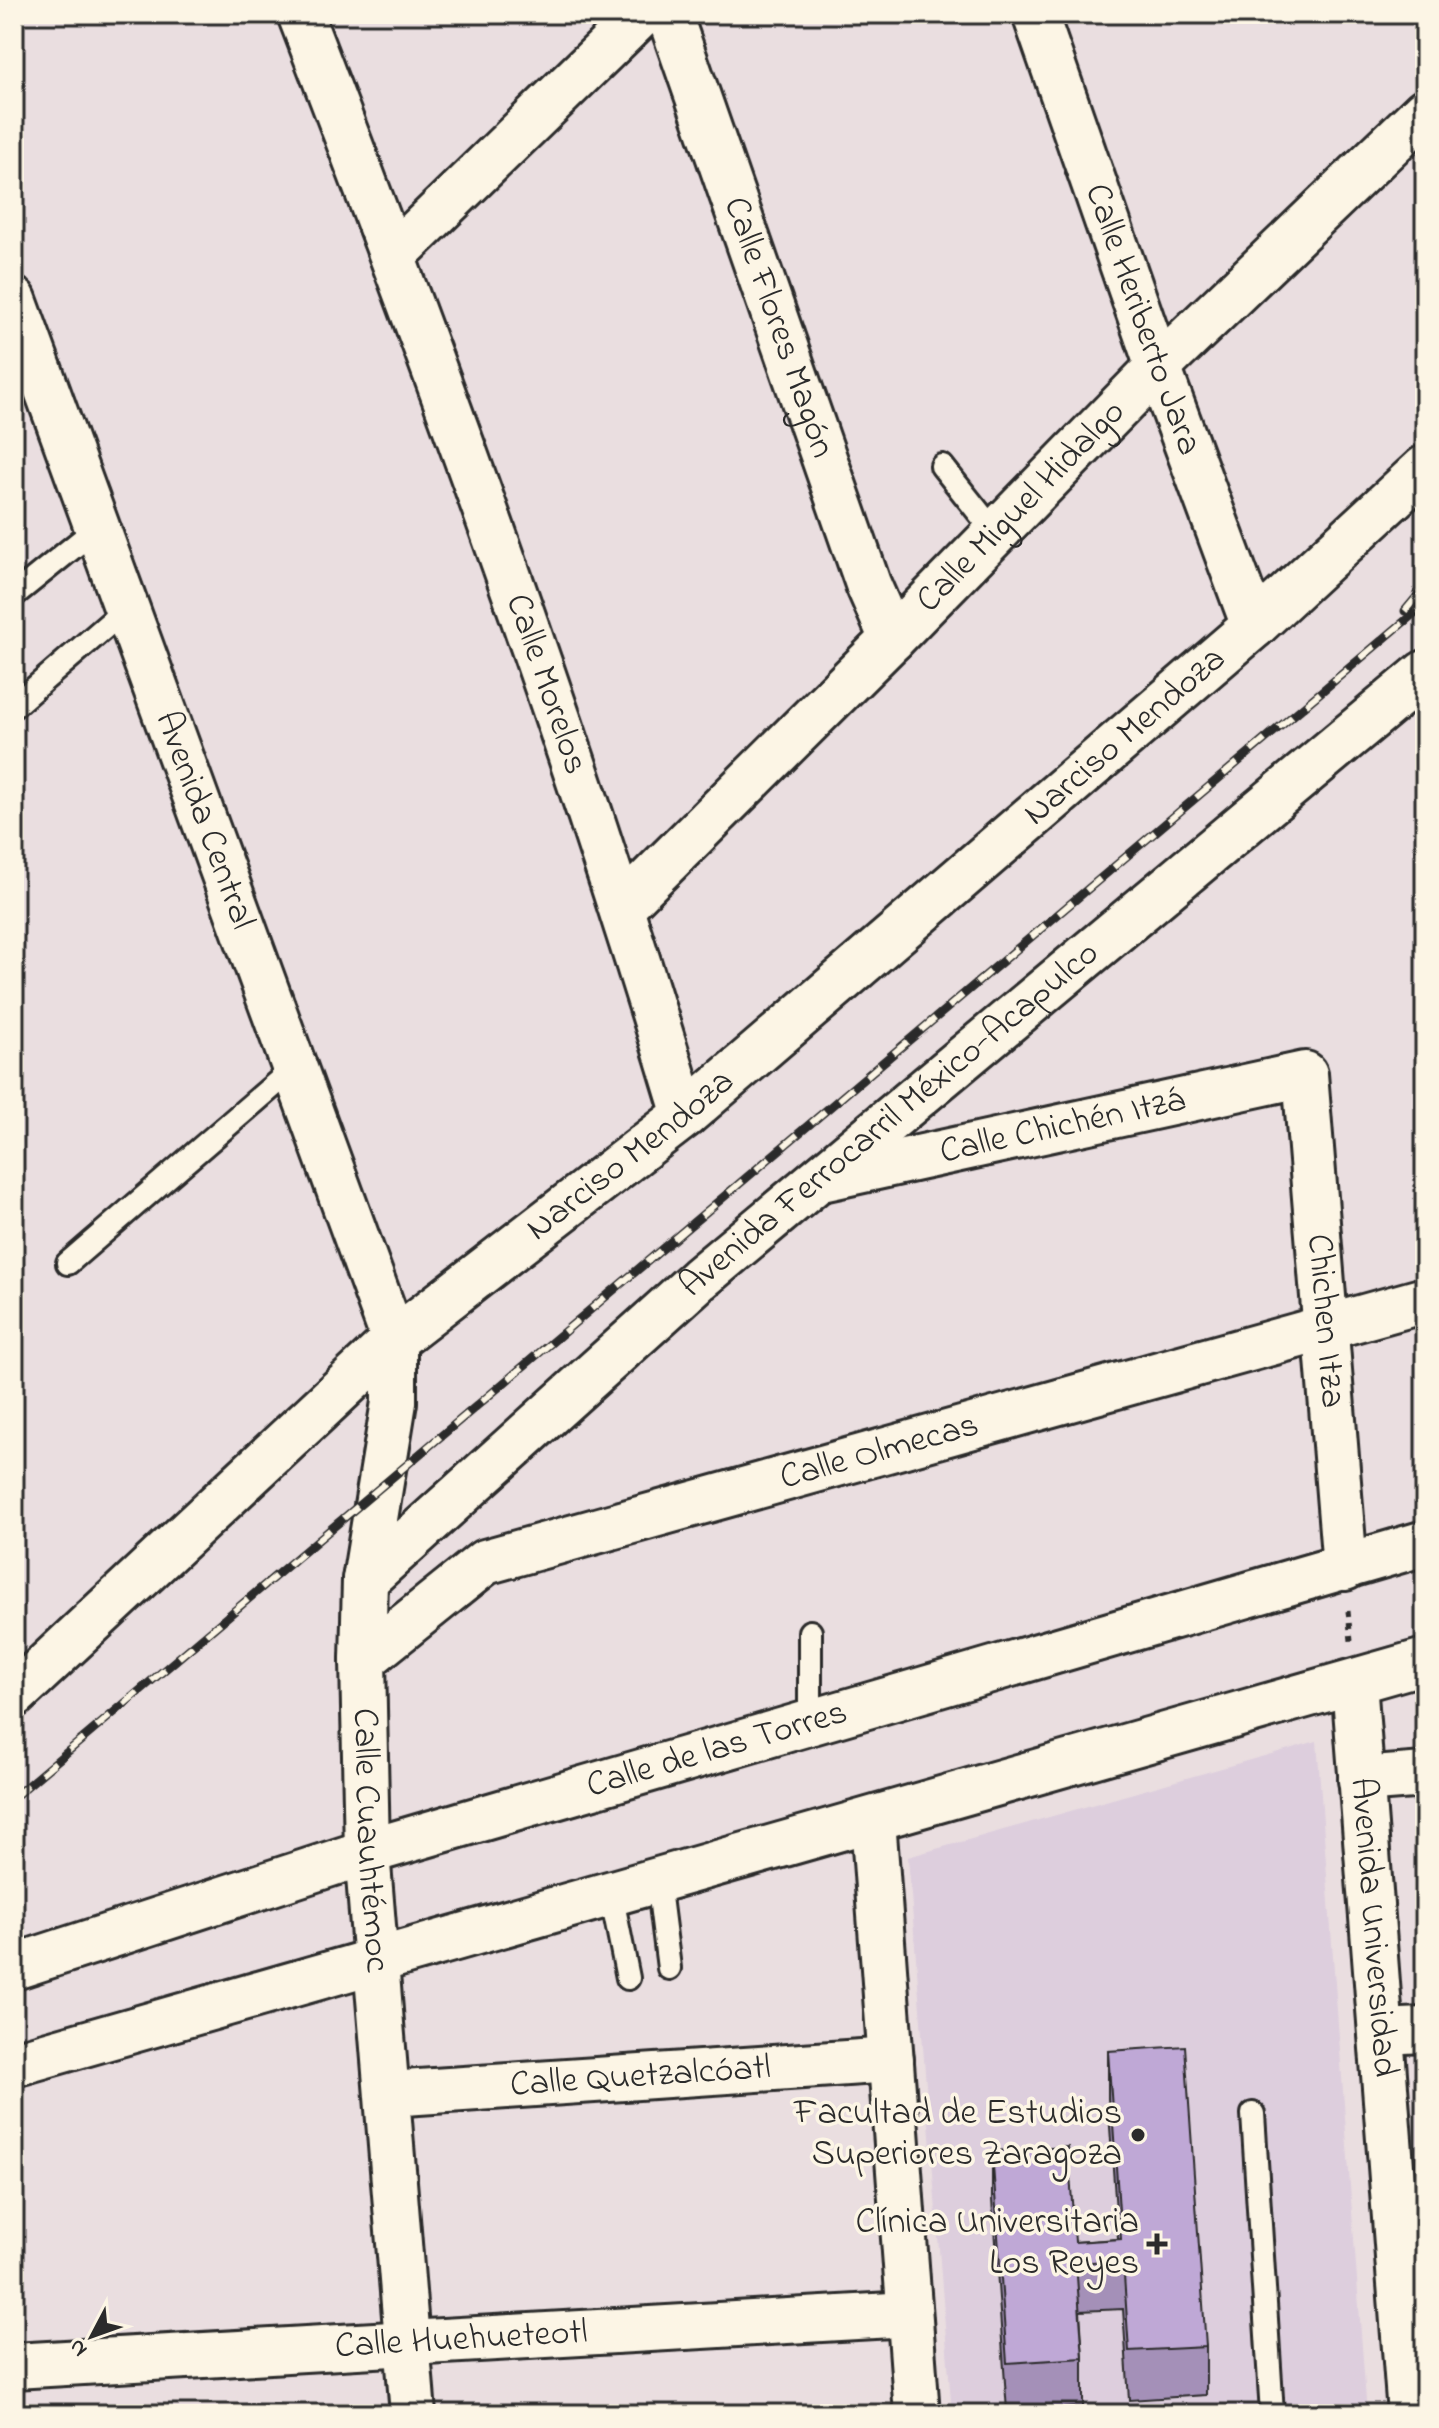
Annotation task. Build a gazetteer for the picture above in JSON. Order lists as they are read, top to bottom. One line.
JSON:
{"streets":{"street":["Calle Heriberto Jara","Calle Flores Magón","Calle Miguel Hidalgo","Calle Morelos","Narciso Mendoza","Avenida Central","Avenida Ferrocarril México-Acapulco","Calle Chichén Itzá","Chichen Itza","Calle Olmecas","Calle de las Torres","Calle Cuauhtémoc","Avenida Universidad","Calle Quetzalcóatl","Calle Huehueteotl"]},"crossings":[["Calle Heriberto Jara","Calle Miguel Hidalgo"],["Calle Heriberto Jara","Narciso Mendoza"],["Calle Flores Magón","Calle Miguel Hidalgo"],["Calle Miguel Hidalgo","Calle Morelos"],["Calle Morelos","Narciso Mendoza"],["Narciso Mendoza","Avenida Central"],["Narciso Mendoza","Calle Cuauhtémoc"],["Avenida Central","Calle Cuauhtémoc"],["Avenida Ferrocarril México-Acapulco","Calle Chichén Itzá"],["Avenida Ferrocarril México-Acapulco","Calle Cuauhtémoc"],["Calle Chichén Itzá","Chichen Itza"],["Chichen Itza","Calle Olmecas"],["Chichen Itza","Calle de las Torres"],["Calle Olmecas","Calle Cuauhtémoc"],["Calle de las Torres","Calle Cuauhtémoc"],["Calle Cuauhtémoc","Calle Quetzalcóatl"],["Calle Cuauhtémoc","Calle Huehueteotl"]],"places":{"other":["Facultad de Estudios Superiores Zaragoza"],"health":["Clínica Universitaria Los Reyes"]},"north":"bottom left"}
